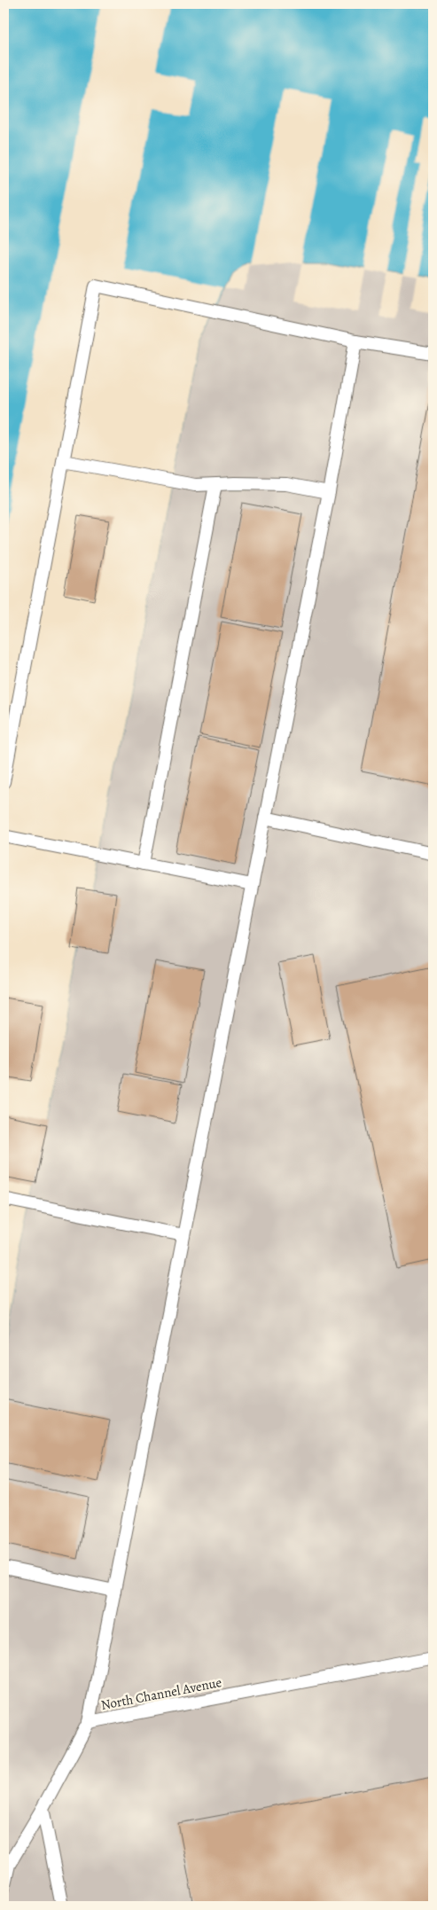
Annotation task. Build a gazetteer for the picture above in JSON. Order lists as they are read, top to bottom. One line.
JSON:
{"streets":{"lane":["North Channel Avenue"]}}
